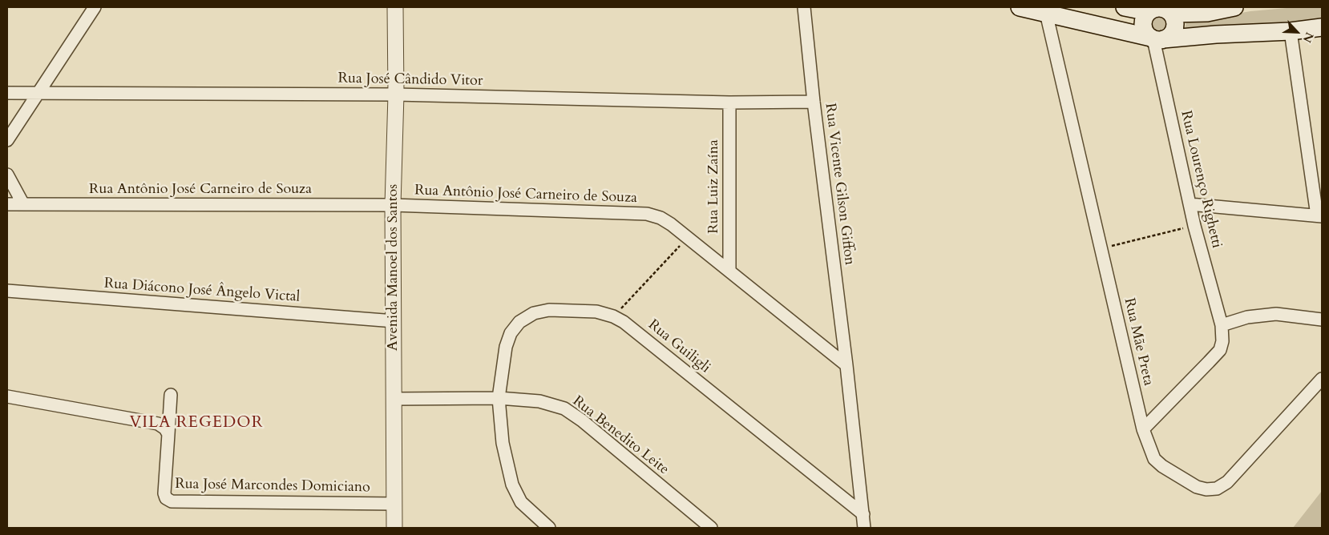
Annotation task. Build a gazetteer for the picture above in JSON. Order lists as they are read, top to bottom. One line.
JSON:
{"streets":{"street":["Rua José Cândido Vitor","Rua Lourenço Righetti","Rua Vicente Gilson Giffon","Rua Luiz Zaína","Rua Antônio José Carneiro de Souza","Avenida Manoel dos Santos","Rua Diácono José Ângelo Victal","Rua Mãe Preta","Rua Guiligli","Rua Benedito Leite","Rua José Marcondes Domiciano"]},"crossings":[["Rua José Cândido Vitor","Rua Vicente Gilson Giffon"],["Rua José Cândido Vitor","Rua Luiz Zaína"],["Rua José Cândido Vitor","Avenida Manoel dos Santos"],["Rua Lourenço Righetti","Rua Mãe Preta"],["Rua Vicente Gilson Giffon","Rua Antônio José Carneiro de Souza"],["Rua Vicente Gilson Giffon","Rua Guiligli"],["Rua Luiz Zaína","Rua Antônio José Carneiro de Souza"],["Rua Antônio José Carneiro de Souza","Avenida Manoel dos Santos"],["Avenida Manoel dos Santos","Rua Diácono José Ângelo Victal"],["Avenida Manoel dos Santos","Rua Benedito Leite"],["Avenida Manoel dos Santos","Rua José Marcondes Domiciano"],["Rua Guiligli","Rua Benedito Leite"]],"districts":["VILA REGEDOR"],"north":"bottom right"}
